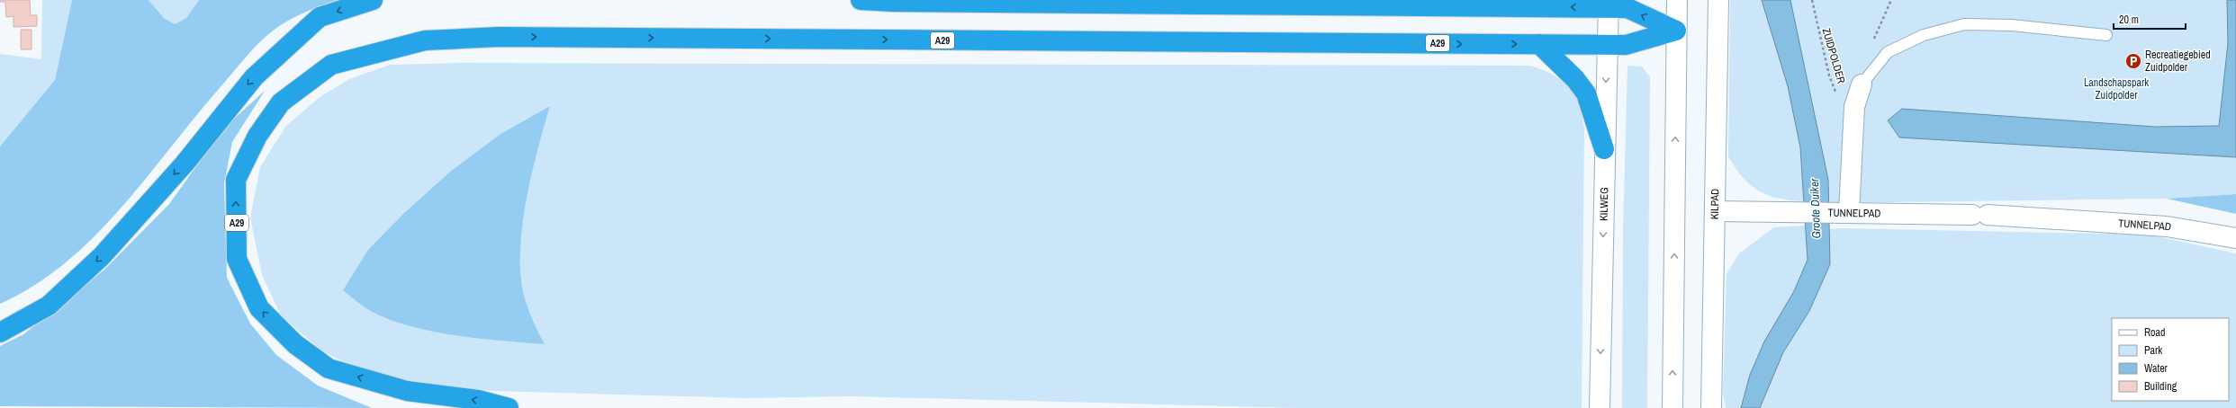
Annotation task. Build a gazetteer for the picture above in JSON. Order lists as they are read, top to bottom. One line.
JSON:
{"streets":{"highway":["A29"],"street":["KILWEG","KILPAD","TUNNELPAD"],"path":["ZUIDPOLDER"]},"crossings":[["A29","KILWEG"],["KILPAD","TUNNELPAD"]],"water":["Groote Duiker"],"parks":["Landschapspark Zuidpolder"],"places":{"parking":["Recreatiegebied Zuidpolder"]},"legend":["Road","Park","Water","Building"],"scale_bar":"20 m"}
